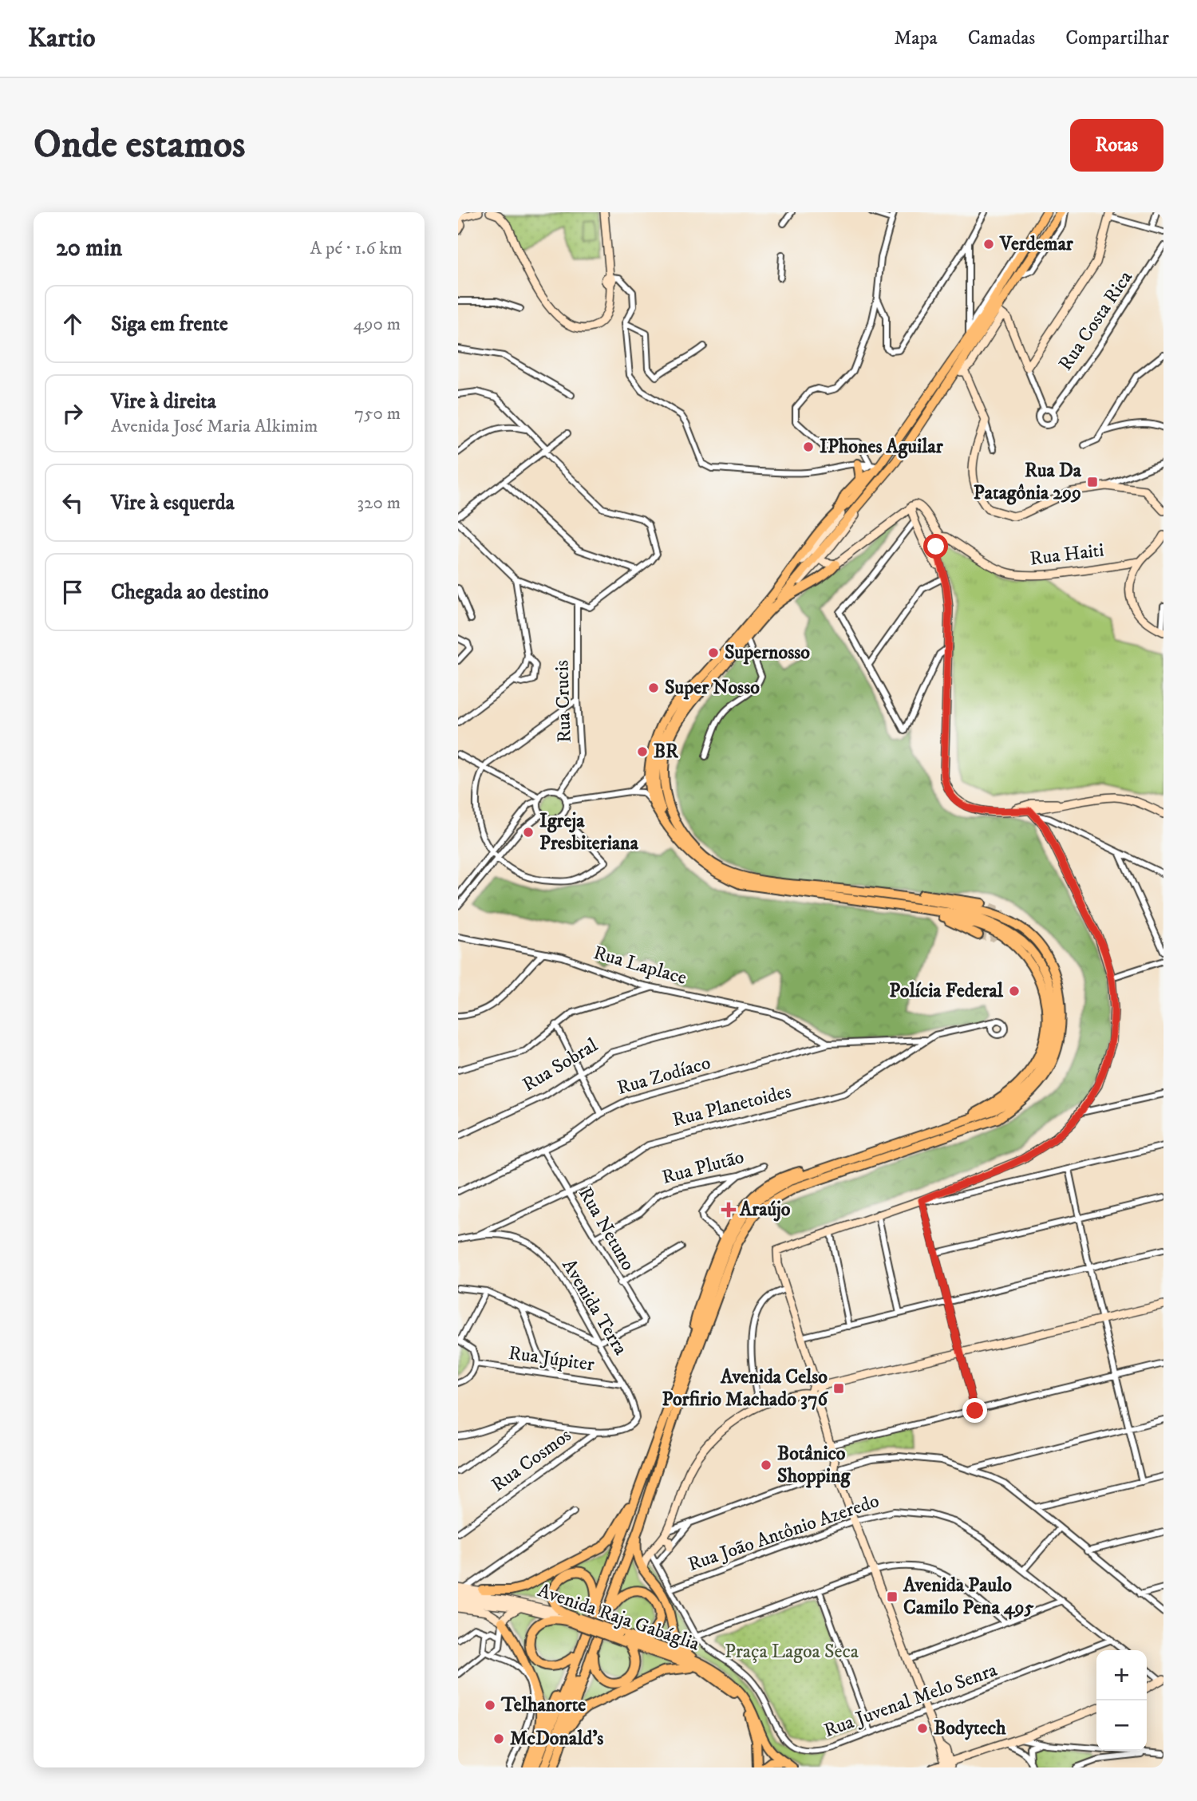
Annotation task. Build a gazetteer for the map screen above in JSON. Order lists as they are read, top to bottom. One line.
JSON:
{"streets":{"highway":["Avenida Raja Gabáglia"],"street":["Rua Costa Rica","Rua Haiti","Rua Crucis","Rua Laplace","Rua Sobral","Rua Zodíaco","Rua Planetoides","Rua Plutão","Rua Netuno","Avenida Terra","Rua Júpiter","Rua Cosmos","Rua João Antônio Azeredo","Rua Juvenal Melo Senra"]},"crossings":[["Rua Laplace","Rua Sobral"],["Rua Laplace","Rua Zodíaco"],["Rua Zodíaco","Rua Planetoides"],["Rua Zodíaco","Rua Netuno"],["Rua Planetoides","Rua Netuno"],["Rua Planetoides","Avenida Terra"],["Rua Plutão","Rua Netuno"],["Rua Netuno","Avenida Terra"],["Avenida Terra","Rua Júpiter"],["Avenida Terra","Rua Cosmos"],["Rua João Antônio Azeredo","Rua Juvenal Melo Senra"]],"parks":["Praça Lagoa Seca"],"places":{"other":["Verdemar","IPhones Aguilar","Supernosso","Super Nosso","BR","Igreja Presbiteriana","Polícia Federal","Botânico Shopping","Telhanorte","Bodytech","McDonald's"],"transit":["Rua Da Patagônia 299","Avenida Celso Porfirio Machado 376","Avenida Paulo Camilo Pena 495"],"health":["Araújo"]},"page":{"header":"Kartio","nav":["Mapa","Camadas","Compartilhar"],"buttons":"Rotas","title":"Onde estamos","heading":["20 min","A pé · 1.6 km"],"list":[["Siga em frente","490 m"],["Vire à direita","Avenida José Maria Alkimim","750 m"],["Vire à esquerda","320 m"],"Chegada ao destino"],"map_buttons":["+","−"]}}
